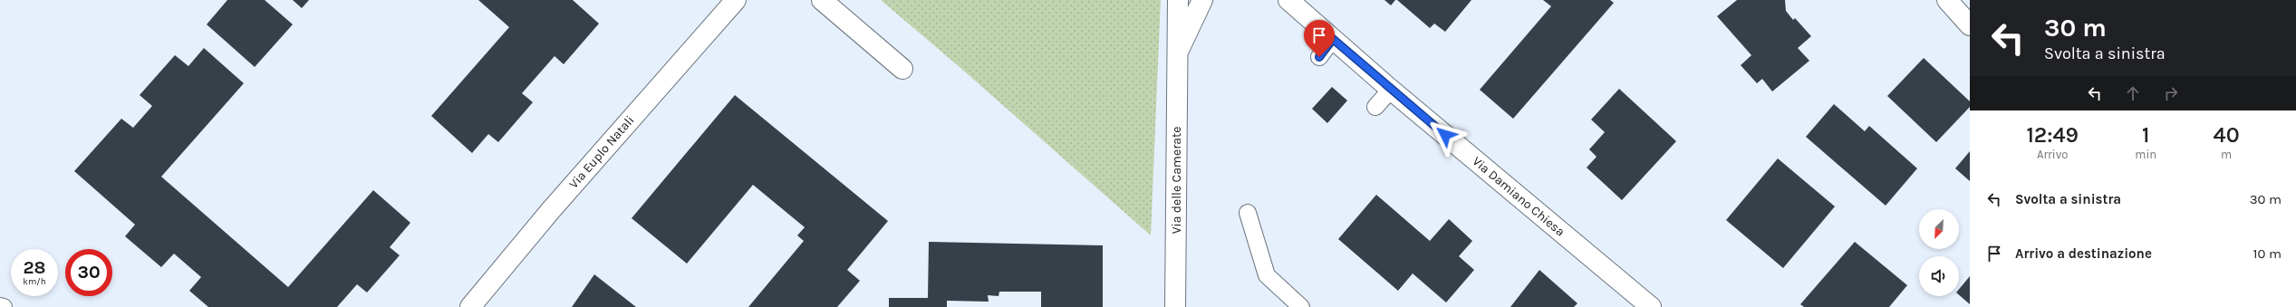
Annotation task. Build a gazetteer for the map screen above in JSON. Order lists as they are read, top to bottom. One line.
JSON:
{"streets":{"street":["Via Euplo Natali","Via delle Camerate","Via Damiano Chiesa"]},"north":"bottom left","page":{"turn":["30 m","Svolta a sinistra"],"eta":["12:49","Arrivo","1","min","40","m"],"list":[{"name":"Svolta a sinistra","value":"30 m"},{"name":"Arrivo a destinazione","value":"10 m"}],"speed":"28 km/h","limit":"30"}}
